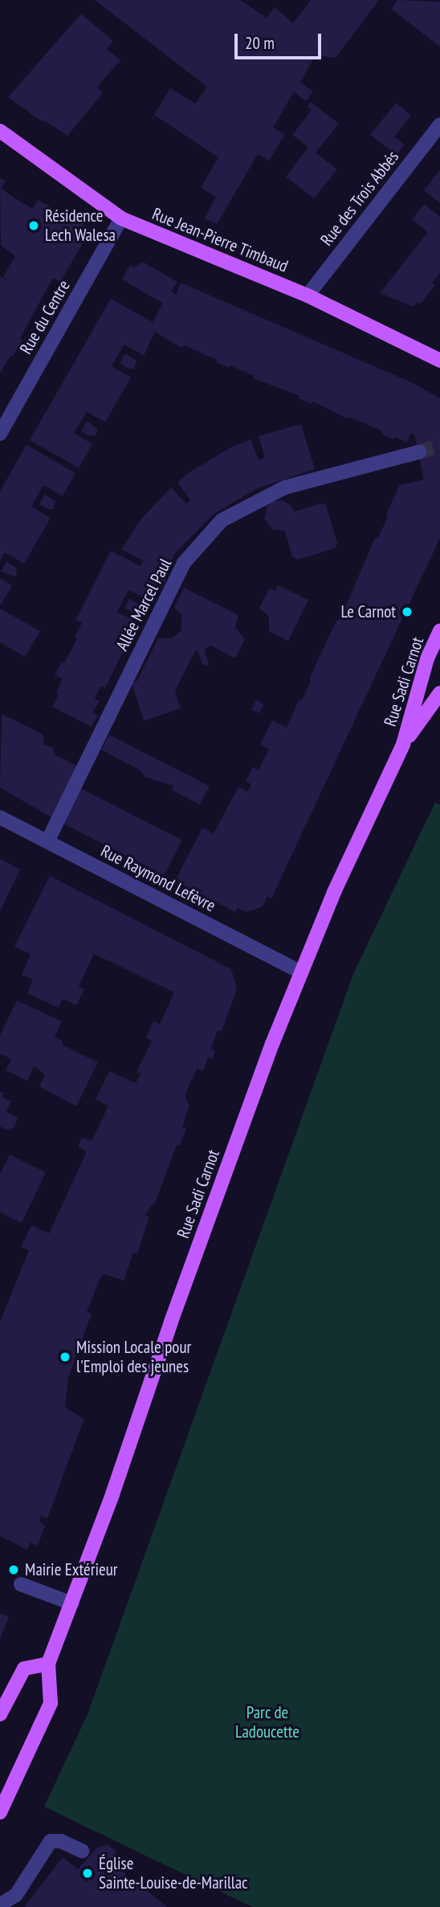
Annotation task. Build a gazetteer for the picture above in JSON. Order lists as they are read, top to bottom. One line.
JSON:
{"streets":{"main road":["Rue Jean-Pierre Timbaud","Rue Sadi Carnot"],"street":["Rue des Trois Abbés","Rue du Centre","Allée Marcel Paul","Rue Raymond Lefèvre"]},"crossings":[["Rue des Trois Abbés","Rue Jean-Pierre Timbaud"],["Rue Jean-Pierre Timbaud","Rue du Centre"],["Allée Marcel Paul","Rue Raymond Lefèvre"],["Rue Sadi Carnot","Rue Raymond Lefèvre"]],"parks":["Parc de Ladoucette"],"places":["Résidence Lech Walesa","Le Carnot","Mission Locale pour l'Emploi des jeunes","Mairie Extérieur","Église Sainte-Louise-de-Marillac"],"scale_bar":"20 m"}
